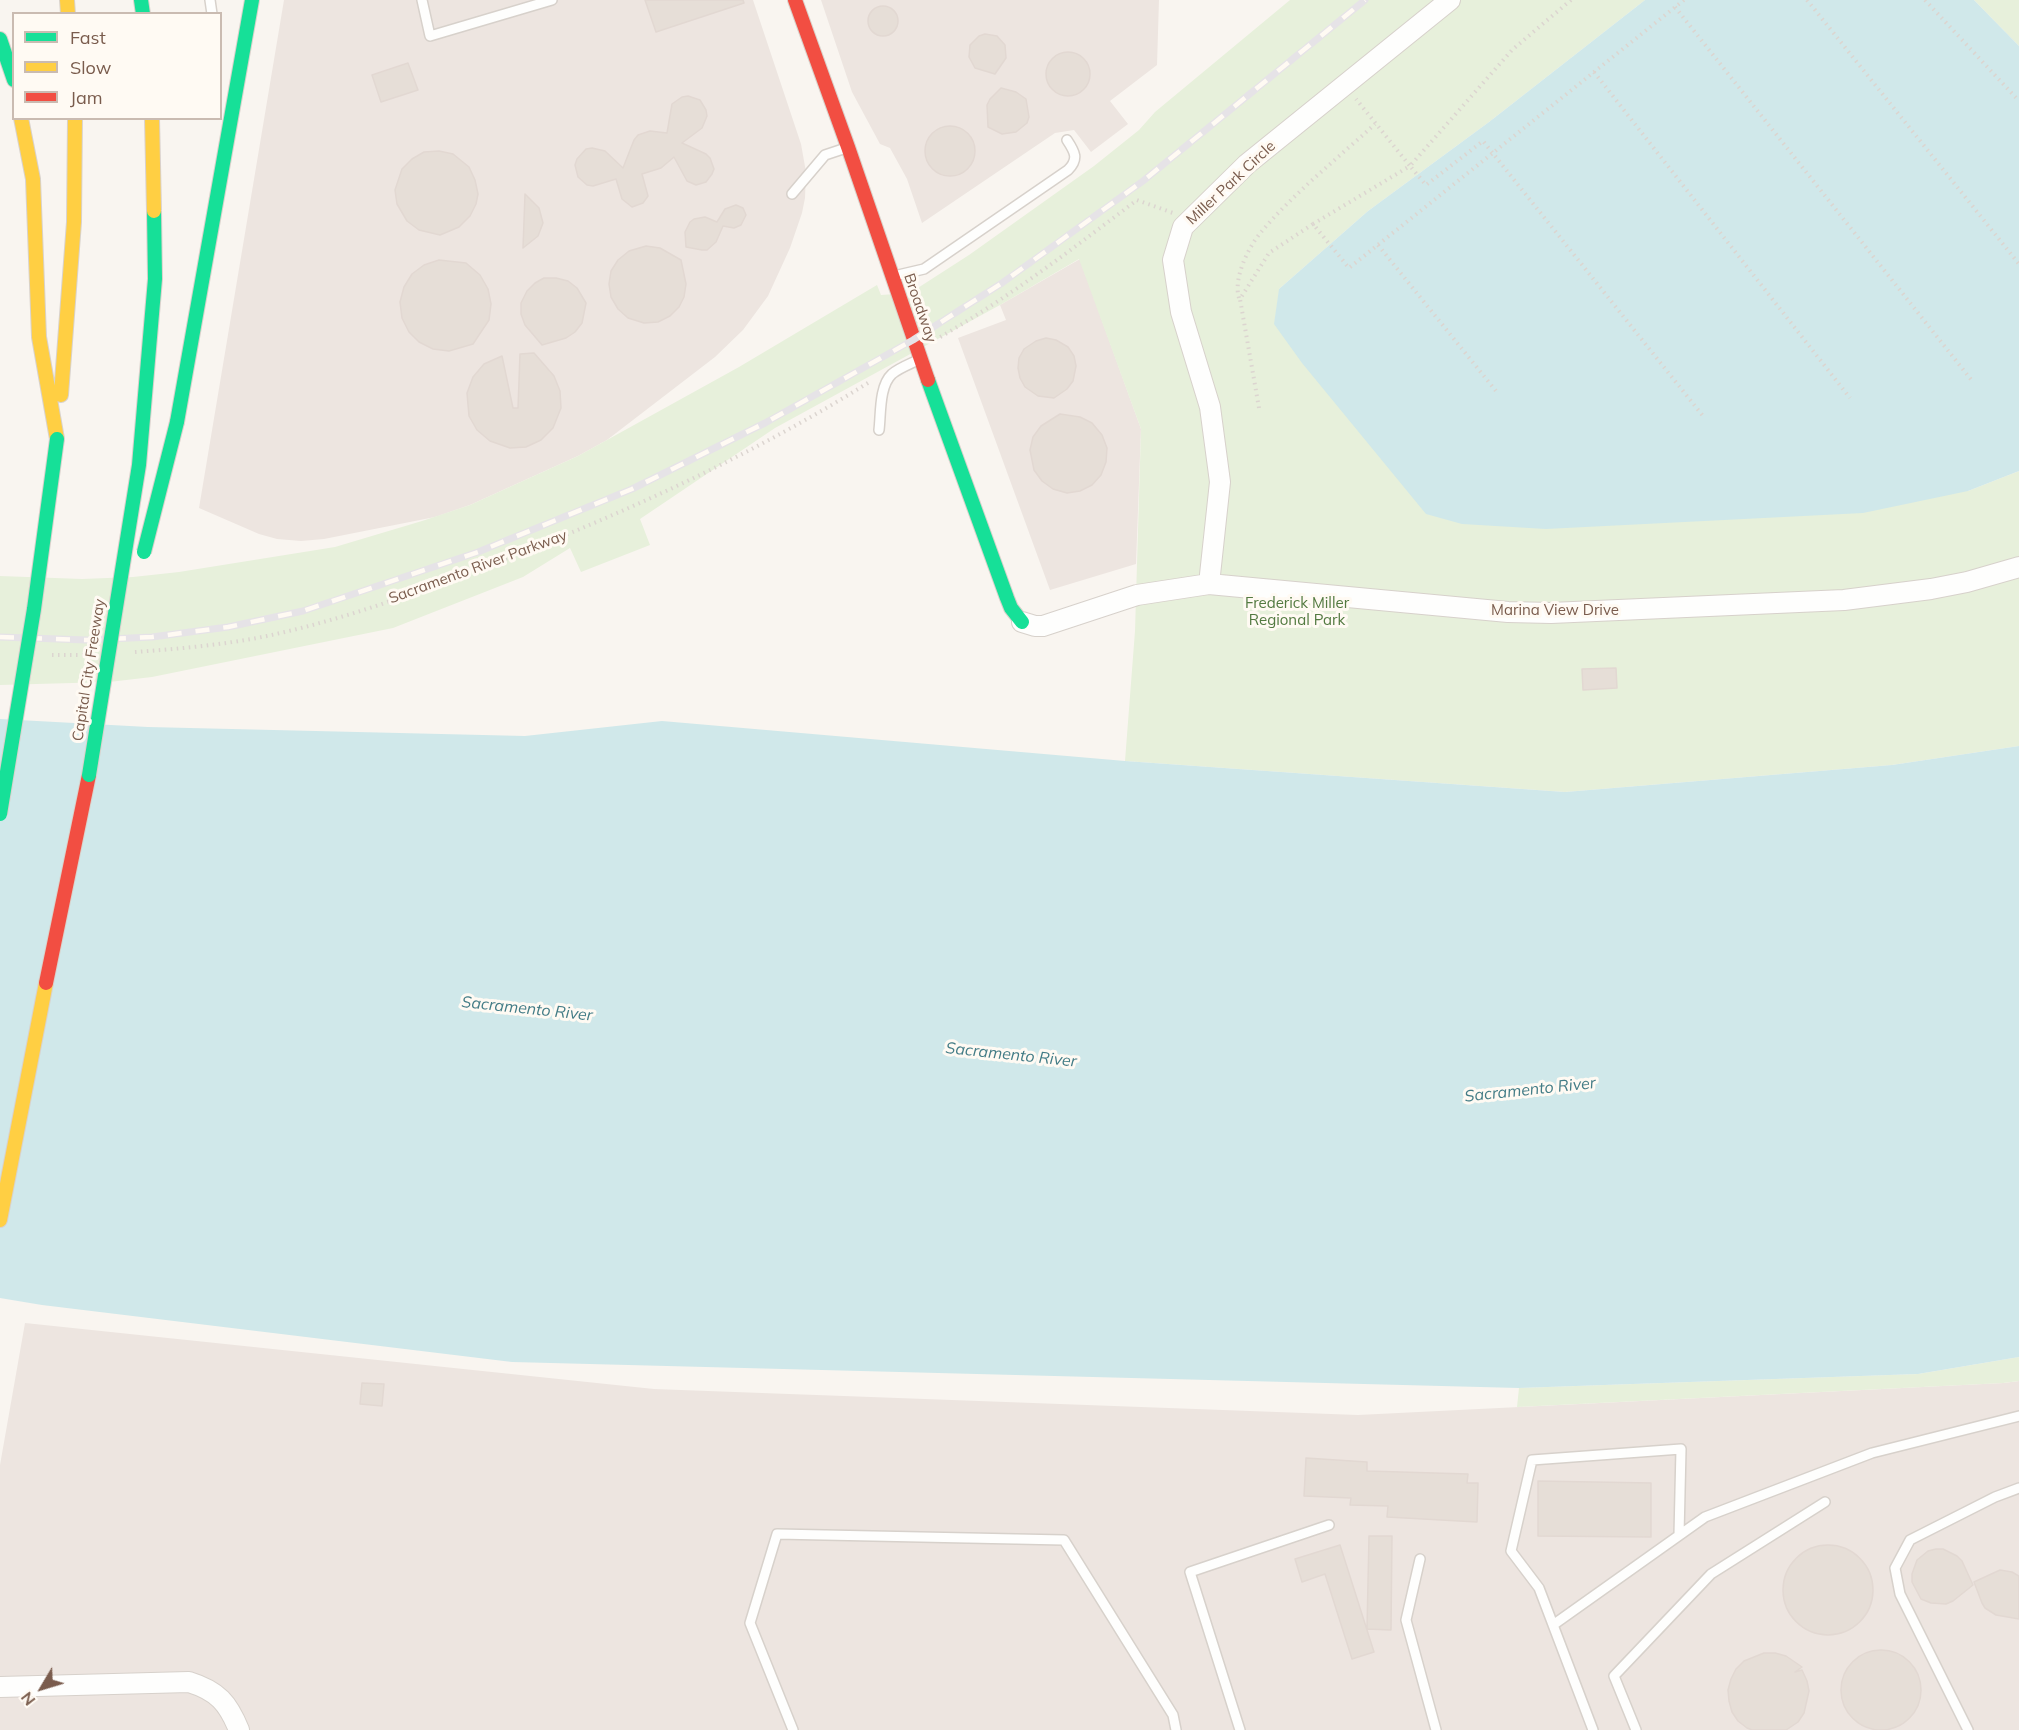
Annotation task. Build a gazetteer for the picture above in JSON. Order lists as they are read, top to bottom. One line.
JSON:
{"streets":{"main road":["Broadway","Capital City Freeway"],"street":["Miller Park Circle","Marina View Drive"],"path":["Sacramento River Parkway"]},"crossings":[["Miller Park Circle","Marina View Drive"],["Broadway","Marina View Drive"]],"water":["Sacramento River"],"parks":["Frederick Miller Regional Park"],"legend":["Fast","Slow","Jam"],"north":"bottom left"}
